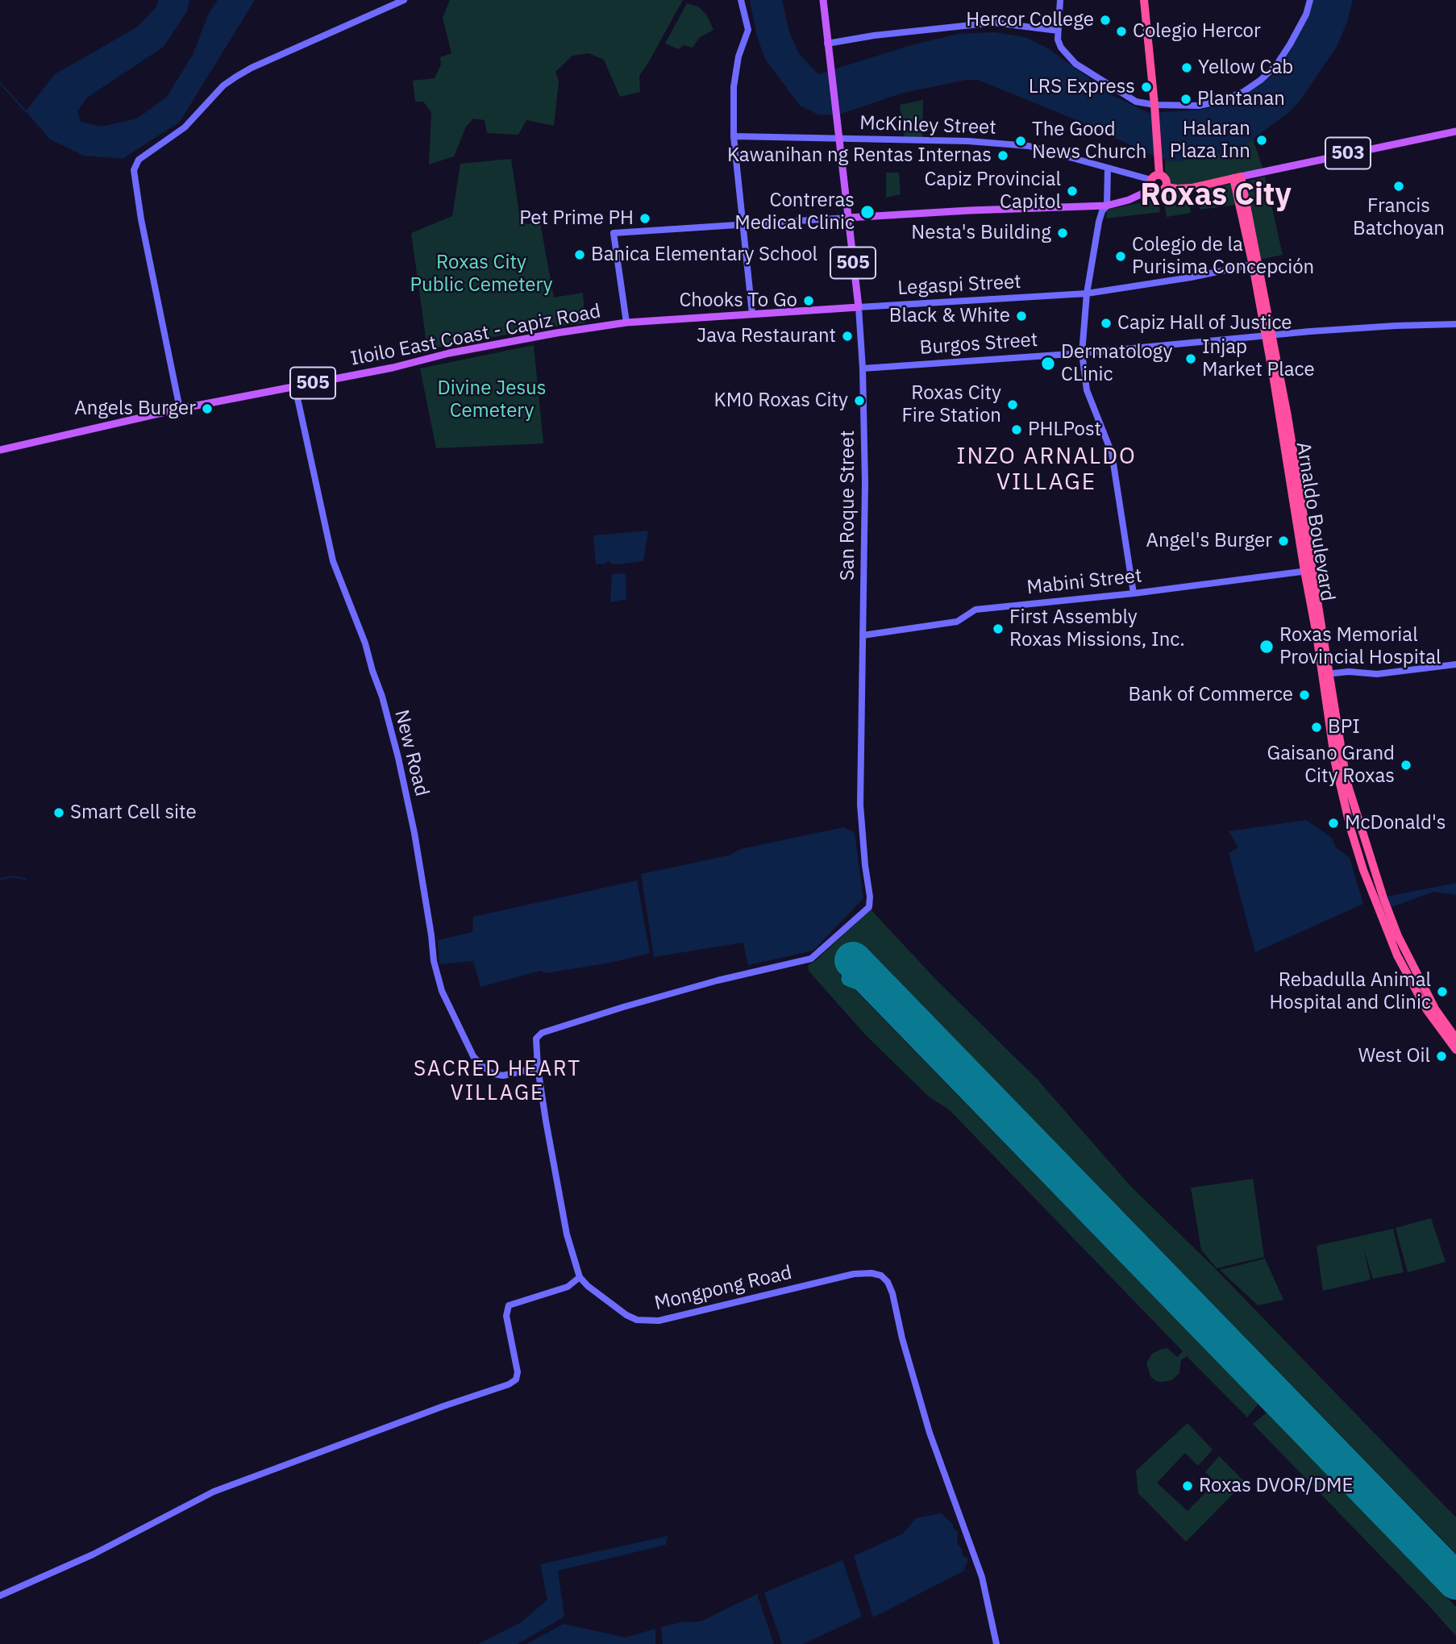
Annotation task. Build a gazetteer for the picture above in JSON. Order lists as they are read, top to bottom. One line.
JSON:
{"streets":{"highway":["505","Arnaldo Boulevard"],"main road":["503","Legaspi Street","Iloilo East Coast - Capiz Road","San Roque Street"],"street":["McKinley Street","Burgos Street","Mabini Street","New Road","Mongpong Road"]},"crossings":[["McKinley Street","505"],["McKinley Street","San Roque Street"],["503","505"],["503","Arnaldo Boulevard"],["505","San Roque Street"],["505","Arnaldo Boulevard"],["Legaspi Street","Iloilo East Coast - Capiz Road"],["Legaspi Street","San Roque Street"],["Legaspi Street","Arnaldo Boulevard"],["Iloilo East Coast - Capiz Road","New Road"],["Burgos Street","San Roque Street"],["Burgos Street","Arnaldo Boulevard"],["San Roque Street","Mabini Street"],["San Roque Street","New Road"],["Arnaldo Boulevard","Mabini Street"]],"districts":["Roxas City","INZO ARNALDO VILLAGE","SACRED HEART VILLAGE"],"parks":["Roxas City Public Cemetery","Divine Jesus Cemetery"],"places":["Hercor College","Colegio Hercor","Yellow Cab","LRS Express","Plantanan","Halaran Plaza Inn","The Good News Church","Kawanihan ng Rentas Internas","Francis Batchoyan","Capiz Provincial Capitol","Contreras Medical Clinic","Pet Prime PH","Nesta's Building","Banica Elementary School","Colegio de la Purisima Concepción","Chooks To Go","Black & White","Capiz Hall of Justice","Java Restaurant","Injap Market Place","Dermatology CLinic","KM0 Roxas City","Roxas City Fire Station","Angels Burger","PHLPost","Angel's Burger","First Assembly Roxas Missions, Inc.","Roxas Memorial Provincial Hospital","Bank of Commerce","BPI","Gaisano Grand City Roxas","Smart Cell site","McDonald's","Rebadulla Animal Hospital and Clinic","West Oil","Roxas DVOR/DME"]}
